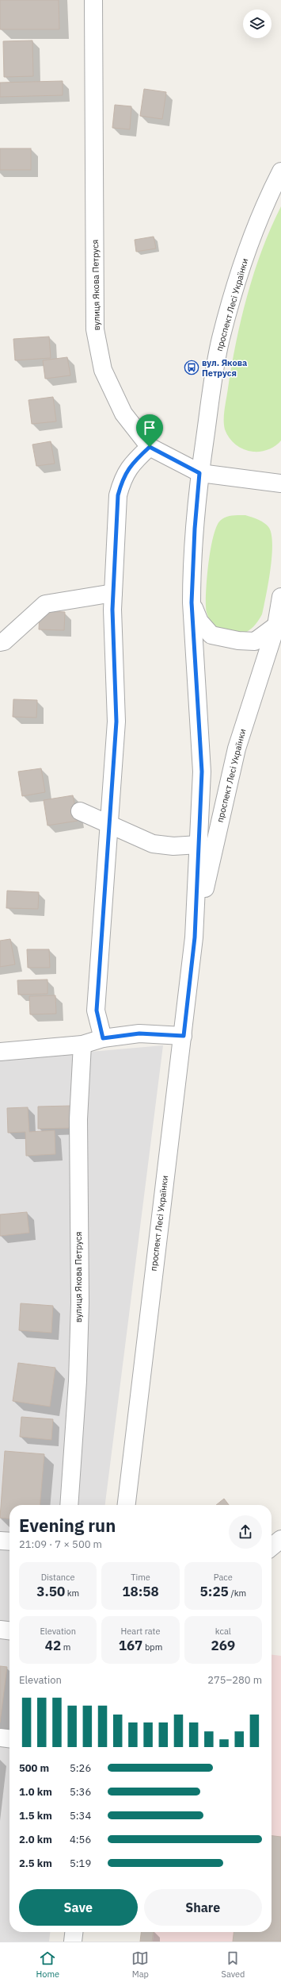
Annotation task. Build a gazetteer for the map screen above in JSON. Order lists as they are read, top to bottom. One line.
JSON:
{"streets":{"street":["вулиця Якова Петруся","проспект Лесі Українки"]},"places":{"bus stop":["вул. Якова Петруся"]},"page":{"heading":["Evening run","21:09 · 7 × 500 m"],"stats":[["Distance","3.50 km"],["Time","18:58"],["Pace","5:25 /km"],["Elevation","42 m"],["Heart rate","167 bpm"],["kcal","269"]],"chart":["Elevation","275–280 m"],"list":[{"name":"500 m","note":"5:26"},{"name":"1.0 km","note":"5:36"},{"name":"1.5 km","note":"5:34"},{"name":"2.0 km","note":"4:56"},{"name":"2.5 km","note":"5:19"}],"buttons":["Save","Share"],"tabs":["Home","Map","Saved"]}}
